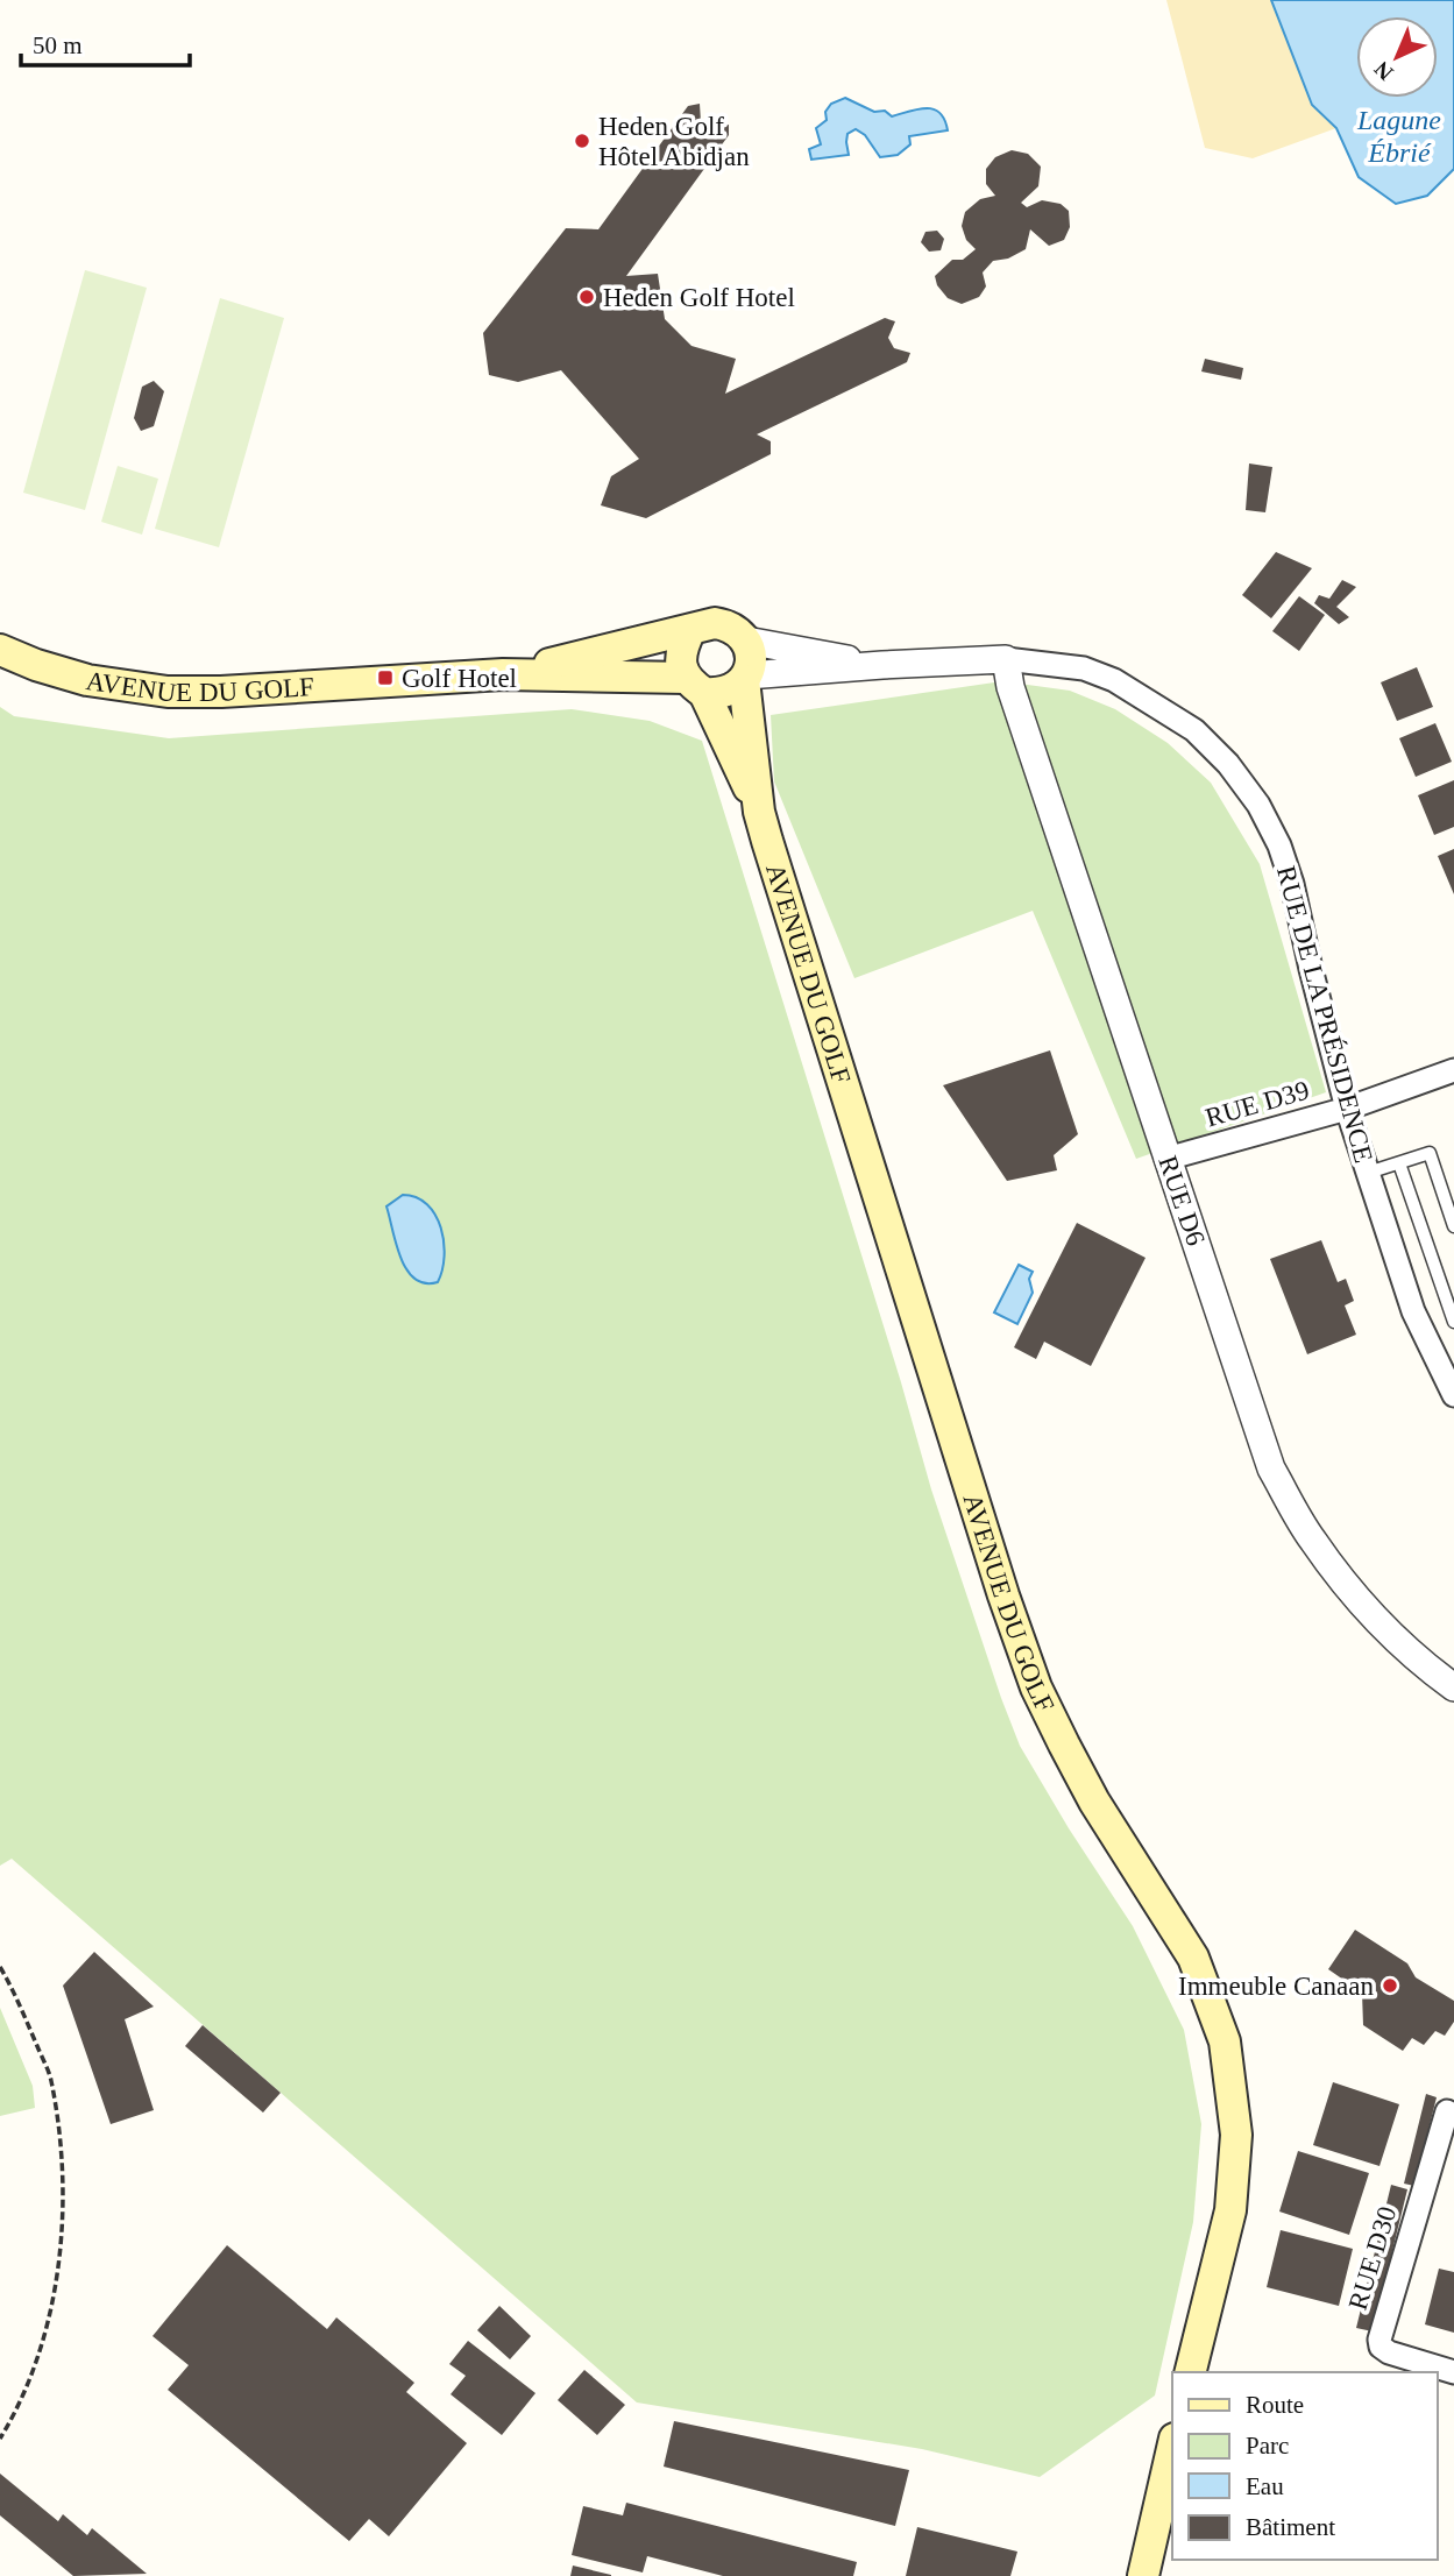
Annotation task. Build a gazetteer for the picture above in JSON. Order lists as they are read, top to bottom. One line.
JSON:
{"streets":{"main road":["AVENUE DU GOLF"],"street":["RUE DE LA PRÉSIDENCE","RUE D39","RUE D6","RUE D30"]},"crossings":[["AVENUE DU GOLF","RUE DE LA PRÉSIDENCE"],["RUE DE LA PRÉSIDENCE","RUE D39"],["RUE DE LA PRÉSIDENCE","RUE D6"],["RUE D39","RUE D6"]],"water":["Lagune Ébrié"],"places":{"other":["Heden Golf Hôtel Abidjan","Heden Golf Hotel","Immeuble Canaan"],"transit":["Golf Hotel"]},"legend":["Route","Parc","Eau","Bâtiment"],"scale_bar":"50 m","north":"bottom left"}
